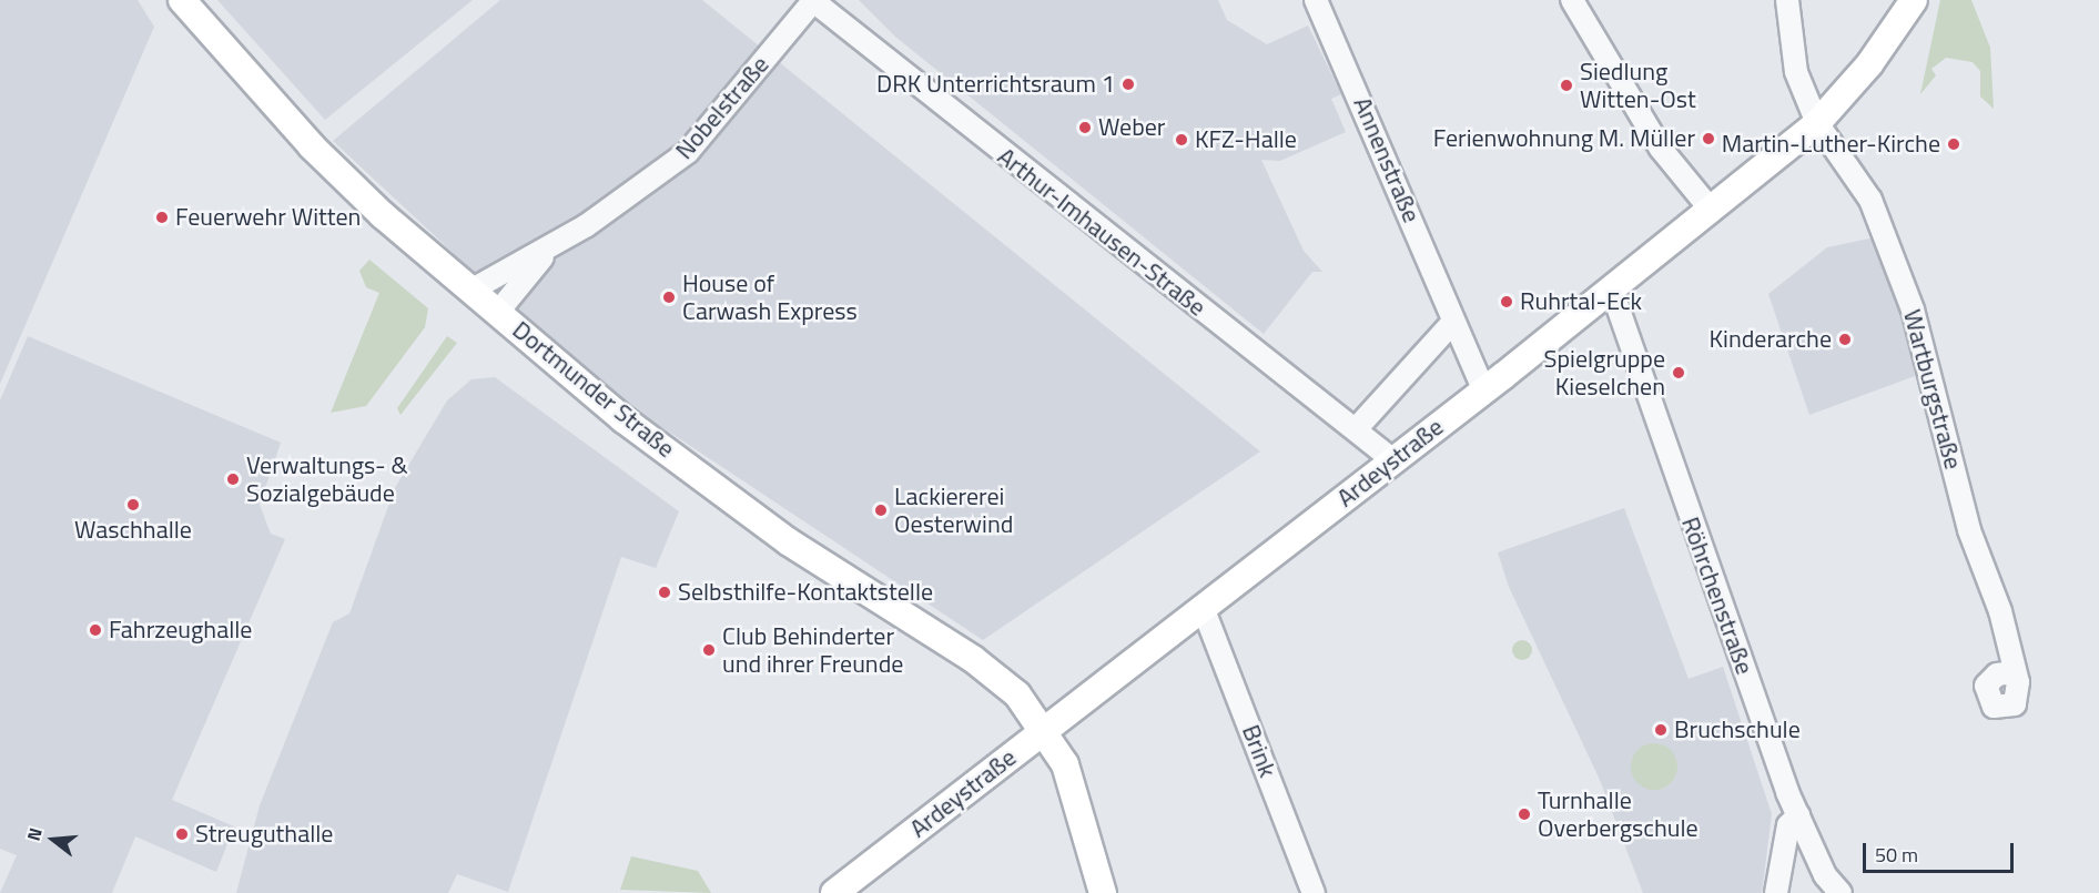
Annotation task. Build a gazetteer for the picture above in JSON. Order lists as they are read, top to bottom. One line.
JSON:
{"streets":{"main road":["Dortmunder Straße","Ardeystraße"],"street":["Nobelstraße","Annenstraße","Arthur-Imhausen-Straße","Wartburgstraße","Röhrchenstraße","Brink"]},"crossings":[["Nobelstraße","Arthur-Imhausen-Straße"],["Nobelstraße","Dortmunder Straße"],["Annenstraße","Ardeystraße"],["Arthur-Imhausen-Straße","Ardeystraße"],["Dortmunder Straße","Ardeystraße"],["Wartburgstraße","Ardeystraße"],["Ardeystraße","Röhrchenstraße"],["Ardeystraße","Brink"]],"places":["DRK Unterrichtsraum 1","Siedlung Witten-Ost","Weber","Ferienwohnung M. Müller","KFZ-Halle","Martin-Luther-Kirche","Feuerwehr Witten","House of Carwash Express","Ruhrtal-Eck","Kinderarche","Spielgruppe Kieselchen","Verwaltungs- & Sozialgebäude","Waschhalle","Lackiererei Oesterwind","Selbsthilfe-Kontaktstelle","Fahrzeughalle","Club Behinderter und ihrer Freunde","Bruchschule","Turnhalle Overbergschule","Streuguthalle"],"scale_bar":"50 m","north":"left"}
